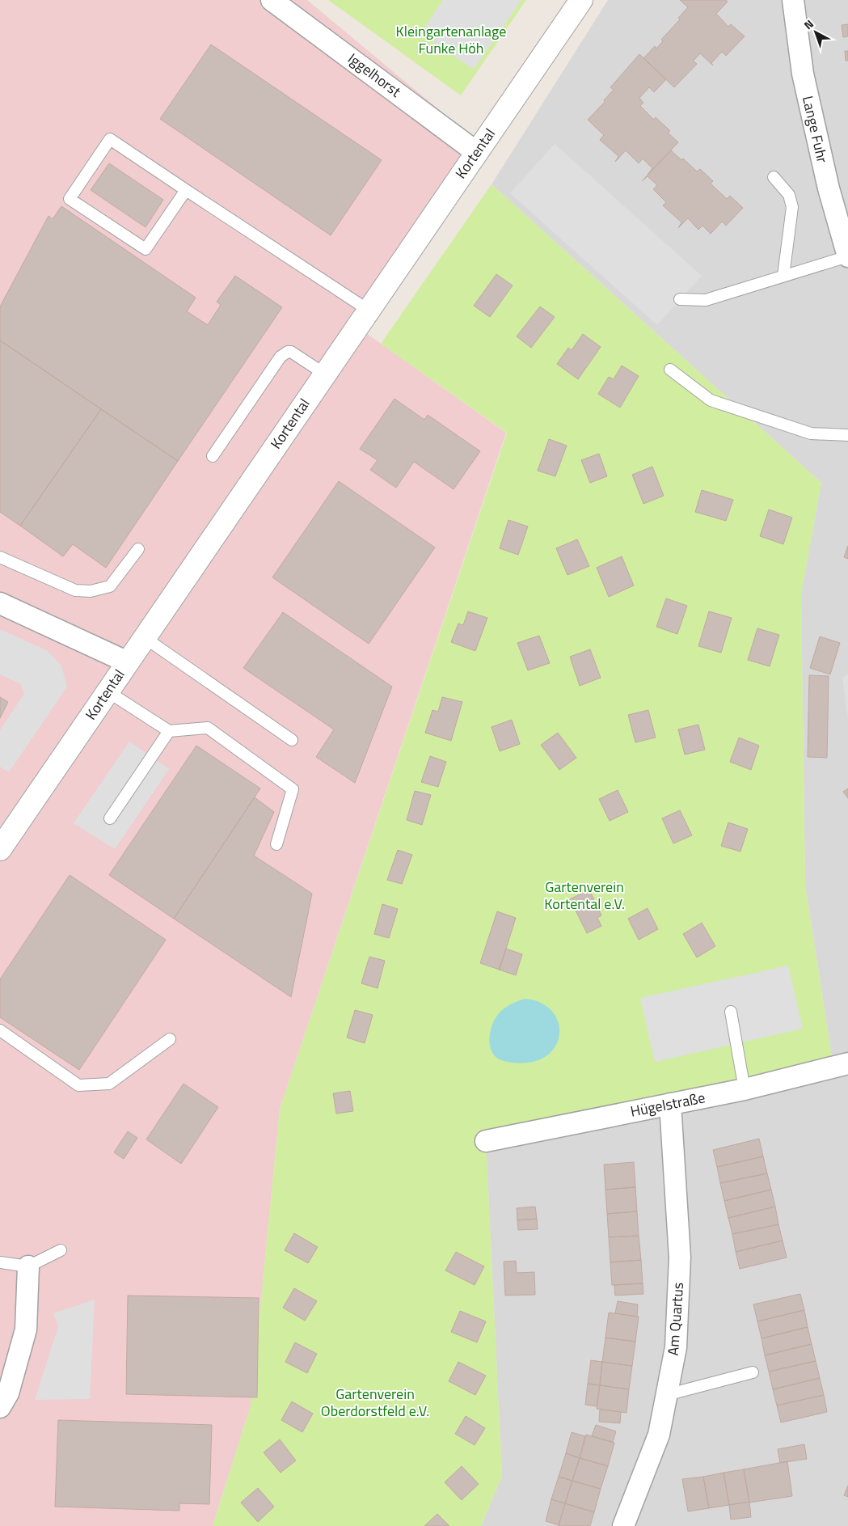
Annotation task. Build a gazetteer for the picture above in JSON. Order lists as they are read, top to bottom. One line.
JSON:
{"streets":{"street":["Iggelhorst","Lange Fuhr","Kortental","Hügelstraße","Am Quartus"]},"crossings":[["Iggelhorst","Kortental"],["Hügelstraße","Am Quartus"]],"parks":["Kleingartenanlage Funke Höh","Gartenverein Kortental e.V.","Gartenverein Oberdorstfeld e.V."],"north":"top left"}
